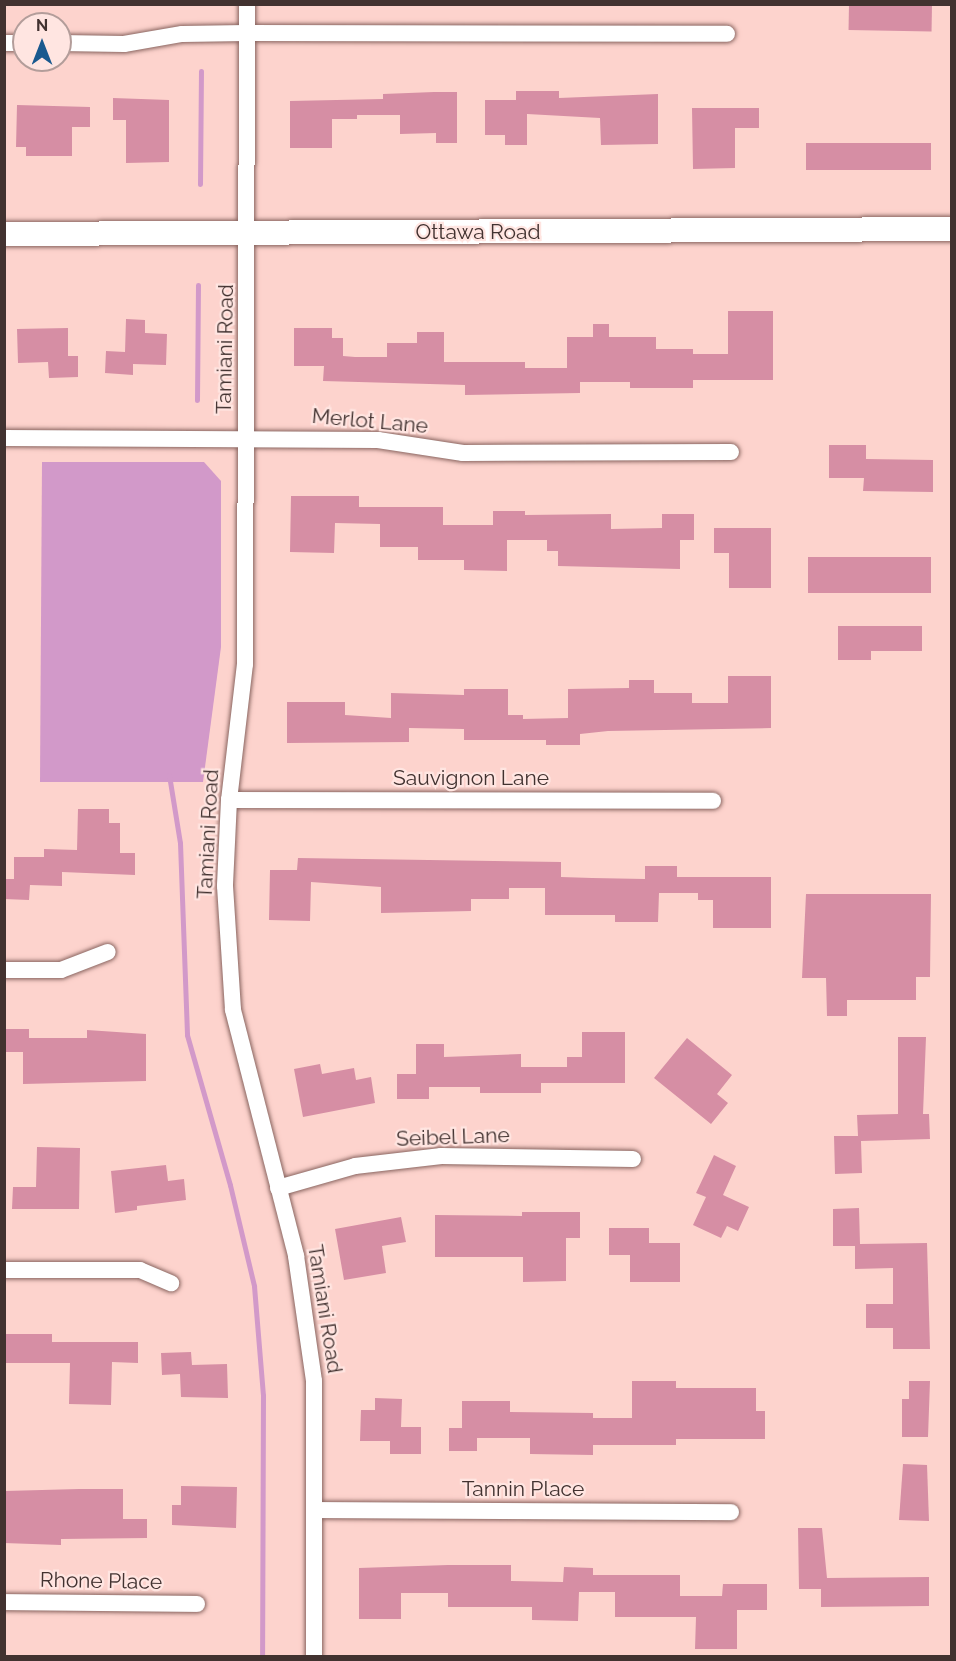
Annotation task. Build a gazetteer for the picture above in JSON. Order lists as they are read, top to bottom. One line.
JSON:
{"streets":{"street":["Ottawa Road","Tamiani Road","Merlot Lane","Sauvignon Lane","Seibel Lane","Tannin Place","Rhone Place"]},"crossings":[["Ottawa Road","Tamiani Road"],["Tamiani Road","Merlot Lane"],["Tamiani Road","Sauvignon Lane"],["Tamiani Road","Seibel Lane"],["Tamiani Road","Tannin Place"]],"north":"top"}
